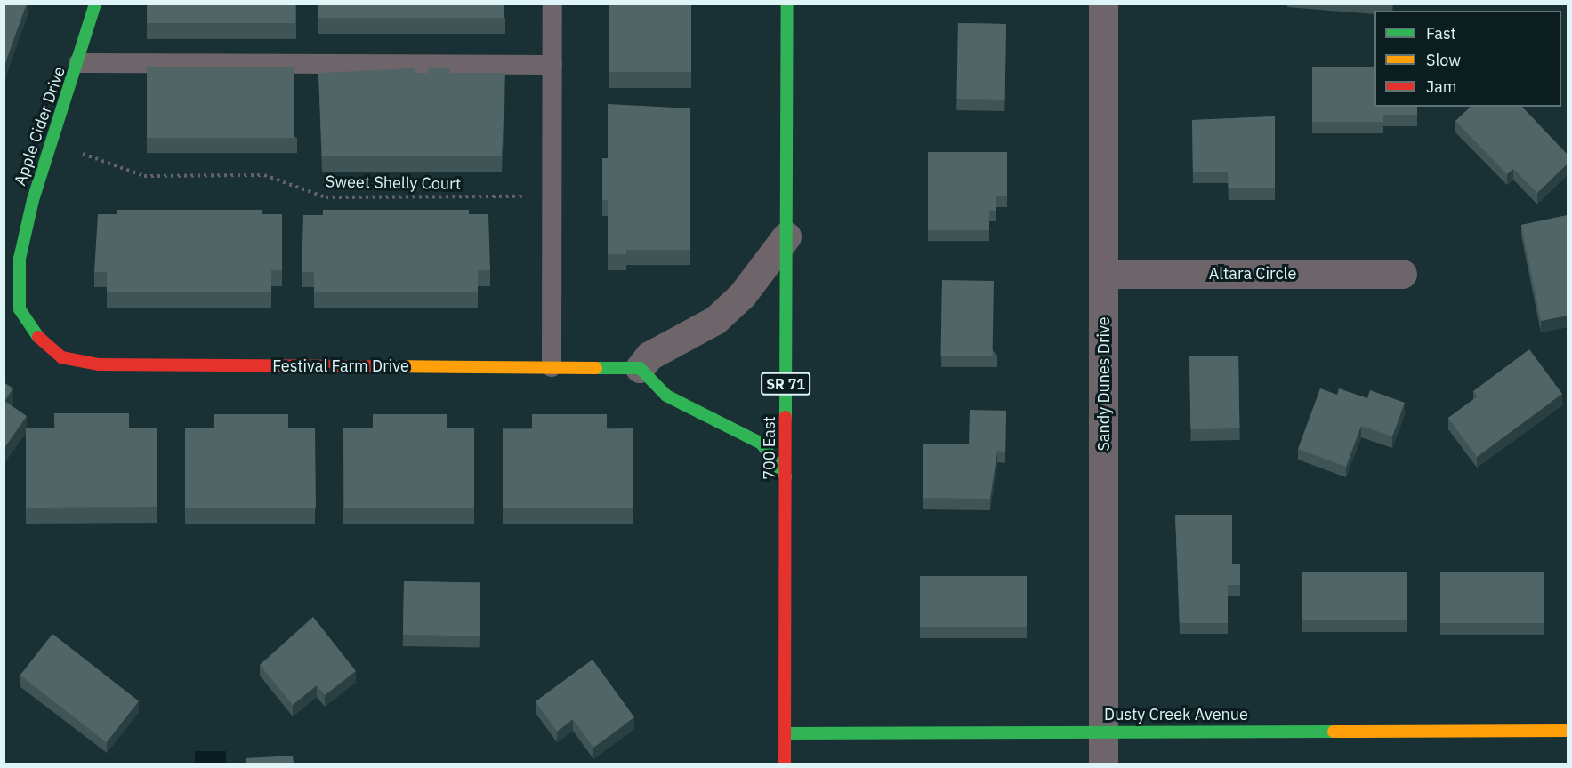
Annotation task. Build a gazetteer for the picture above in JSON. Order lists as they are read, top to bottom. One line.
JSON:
{"streets":{"street":["Apple Cider Drive","Altara Circle","Festival Farm Drive","SR 71","Sandy Dunes Drive","700 East","Dusty Creek Avenue"],"path":["Sweet Shelly Court"]},"crossings":[["Apple Cider Drive","Sweet Shelly Court"],["Apple Cider Drive","Festival Farm Drive"],["Altara Circle","Sandy Dunes Drive"],["Sandy Dunes Drive","Dusty Creek Avenue"],["700 East","Dusty Creek Avenue"]],"legend":["Fast","Slow","Jam"]}
